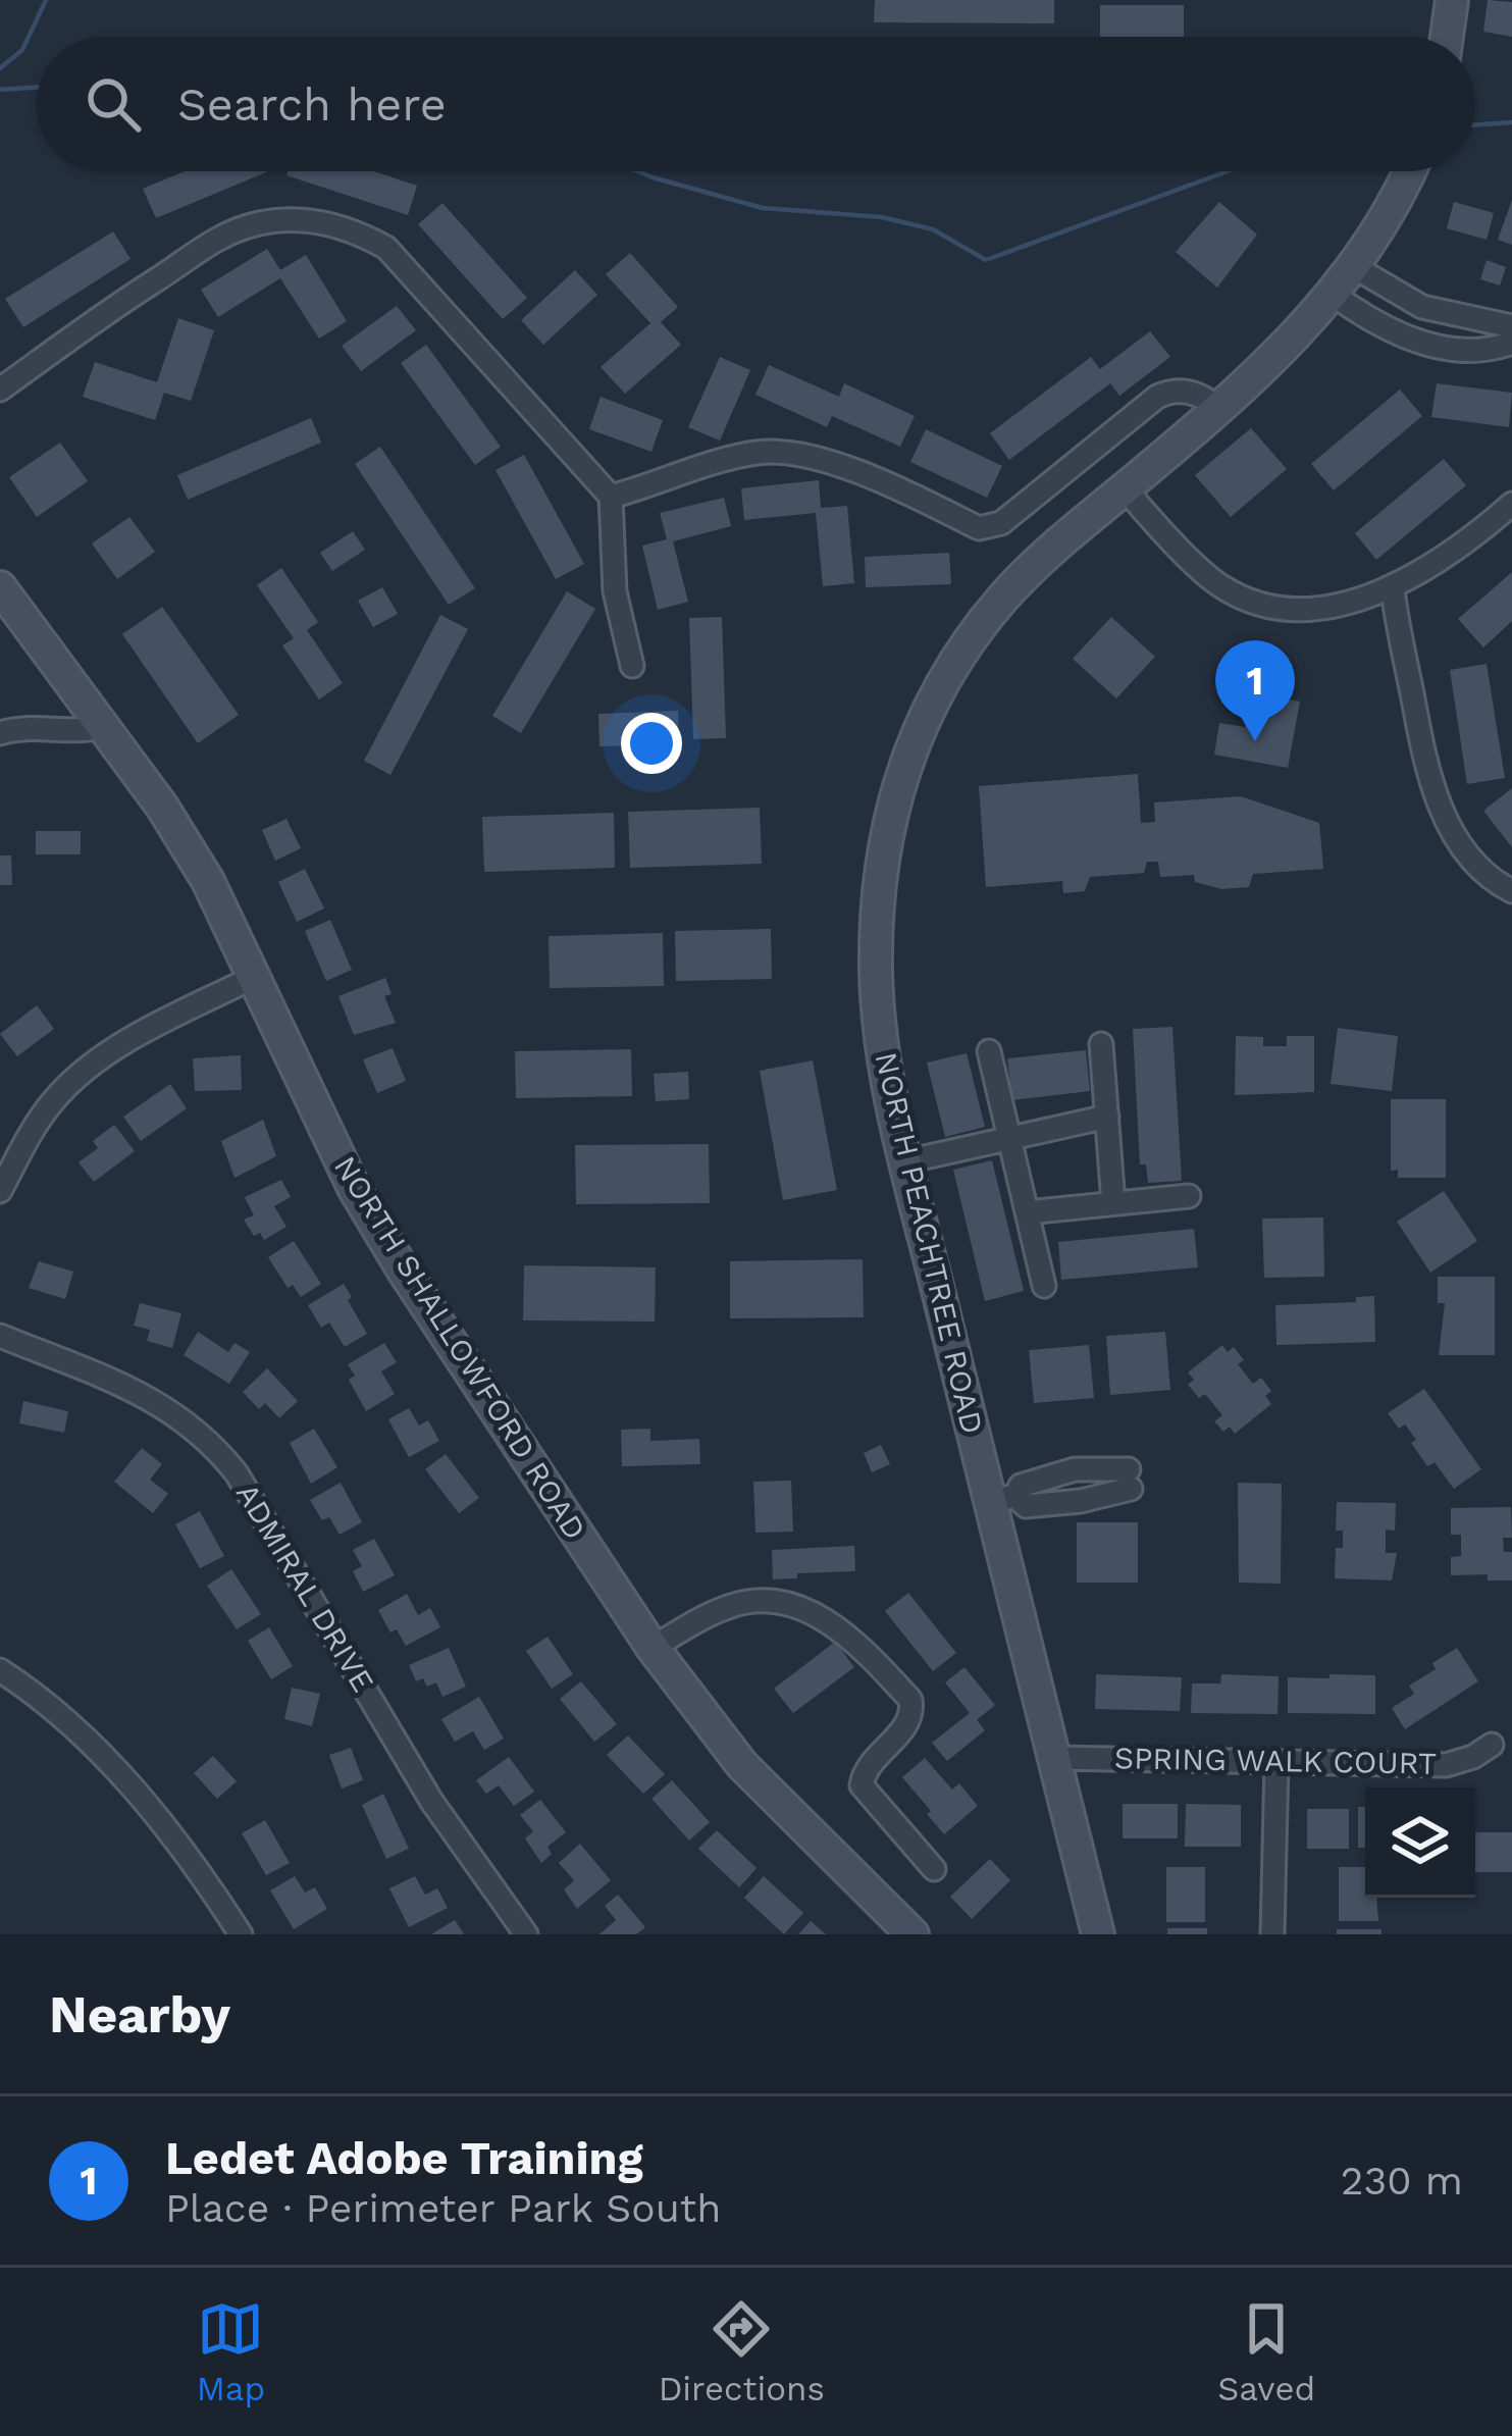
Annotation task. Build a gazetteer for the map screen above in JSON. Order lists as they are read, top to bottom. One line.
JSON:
{"streets":{"street":["NORTH PEACHTREE ROAD","NORTH SHALLOWFORD ROAD","ADMIRAL DRIVE","SPRING WALK COURT"]},"crossings":[["NORTH PEACHTREE ROAD","SPRING WALK COURT"]],"page":{"search":"Search here","pins":"1","heading":"Nearby","list":[{"mark":"1","name":"Ledet Adobe Training","note":"Place · Perimeter Park South","value":"230 m"}],"nav":["Map","Directions","Saved"]}}
